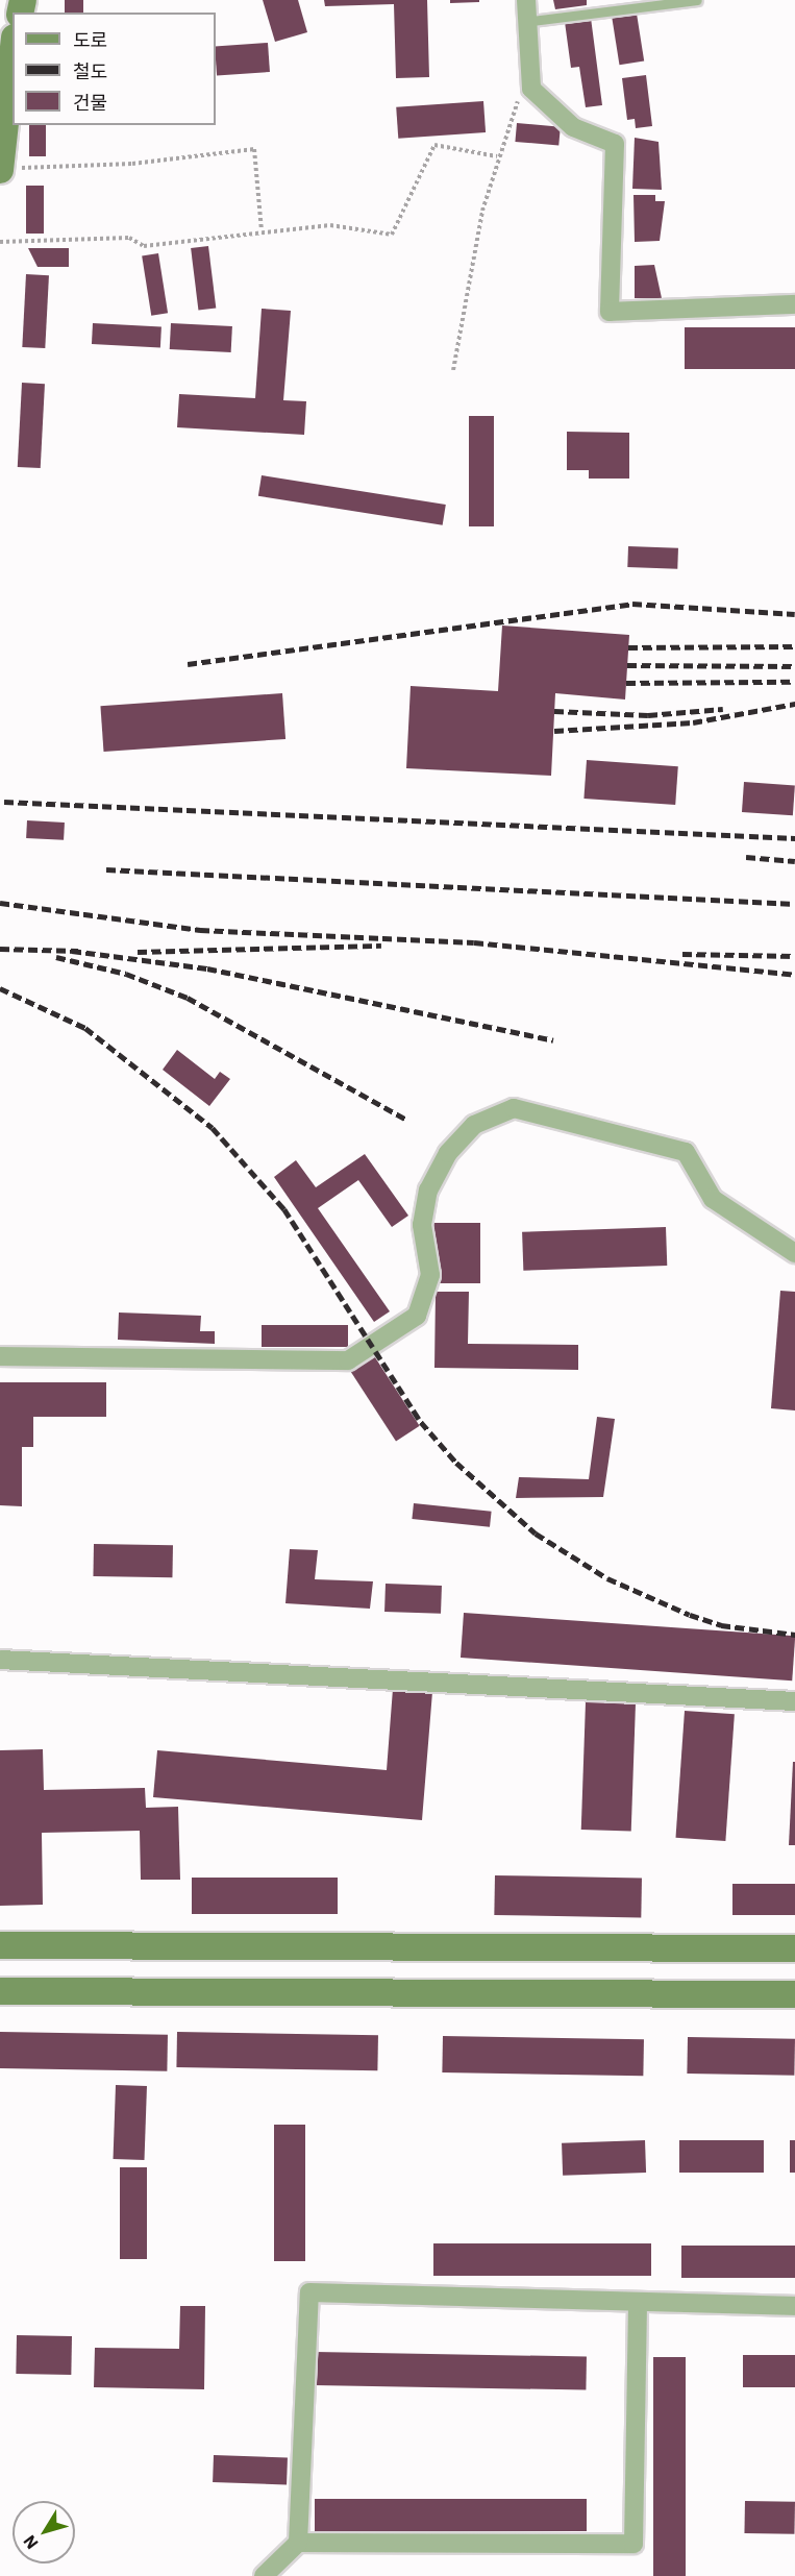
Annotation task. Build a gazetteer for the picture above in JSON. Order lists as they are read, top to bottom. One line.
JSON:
{"legend":["도로","철도","건물"],"north":"bottom left"}
